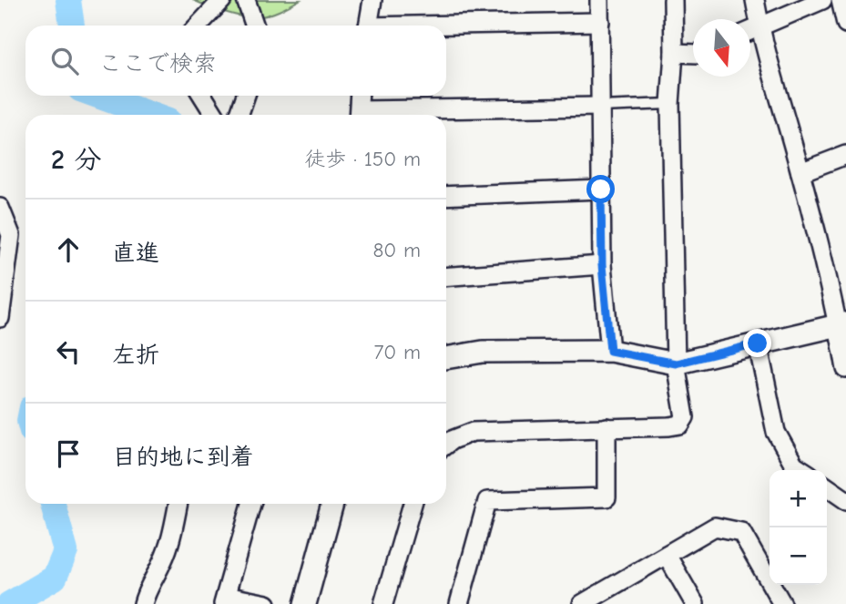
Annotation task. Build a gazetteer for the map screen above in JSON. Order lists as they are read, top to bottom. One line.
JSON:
{"north":"bottom","page":{"search":"ここで検索","heading":["2 分","徒歩 · 150 m"],"list":[["直進","80 m"],["左折","70 m"],"目的地に到着"],"map_buttons":["+","−"]}}
